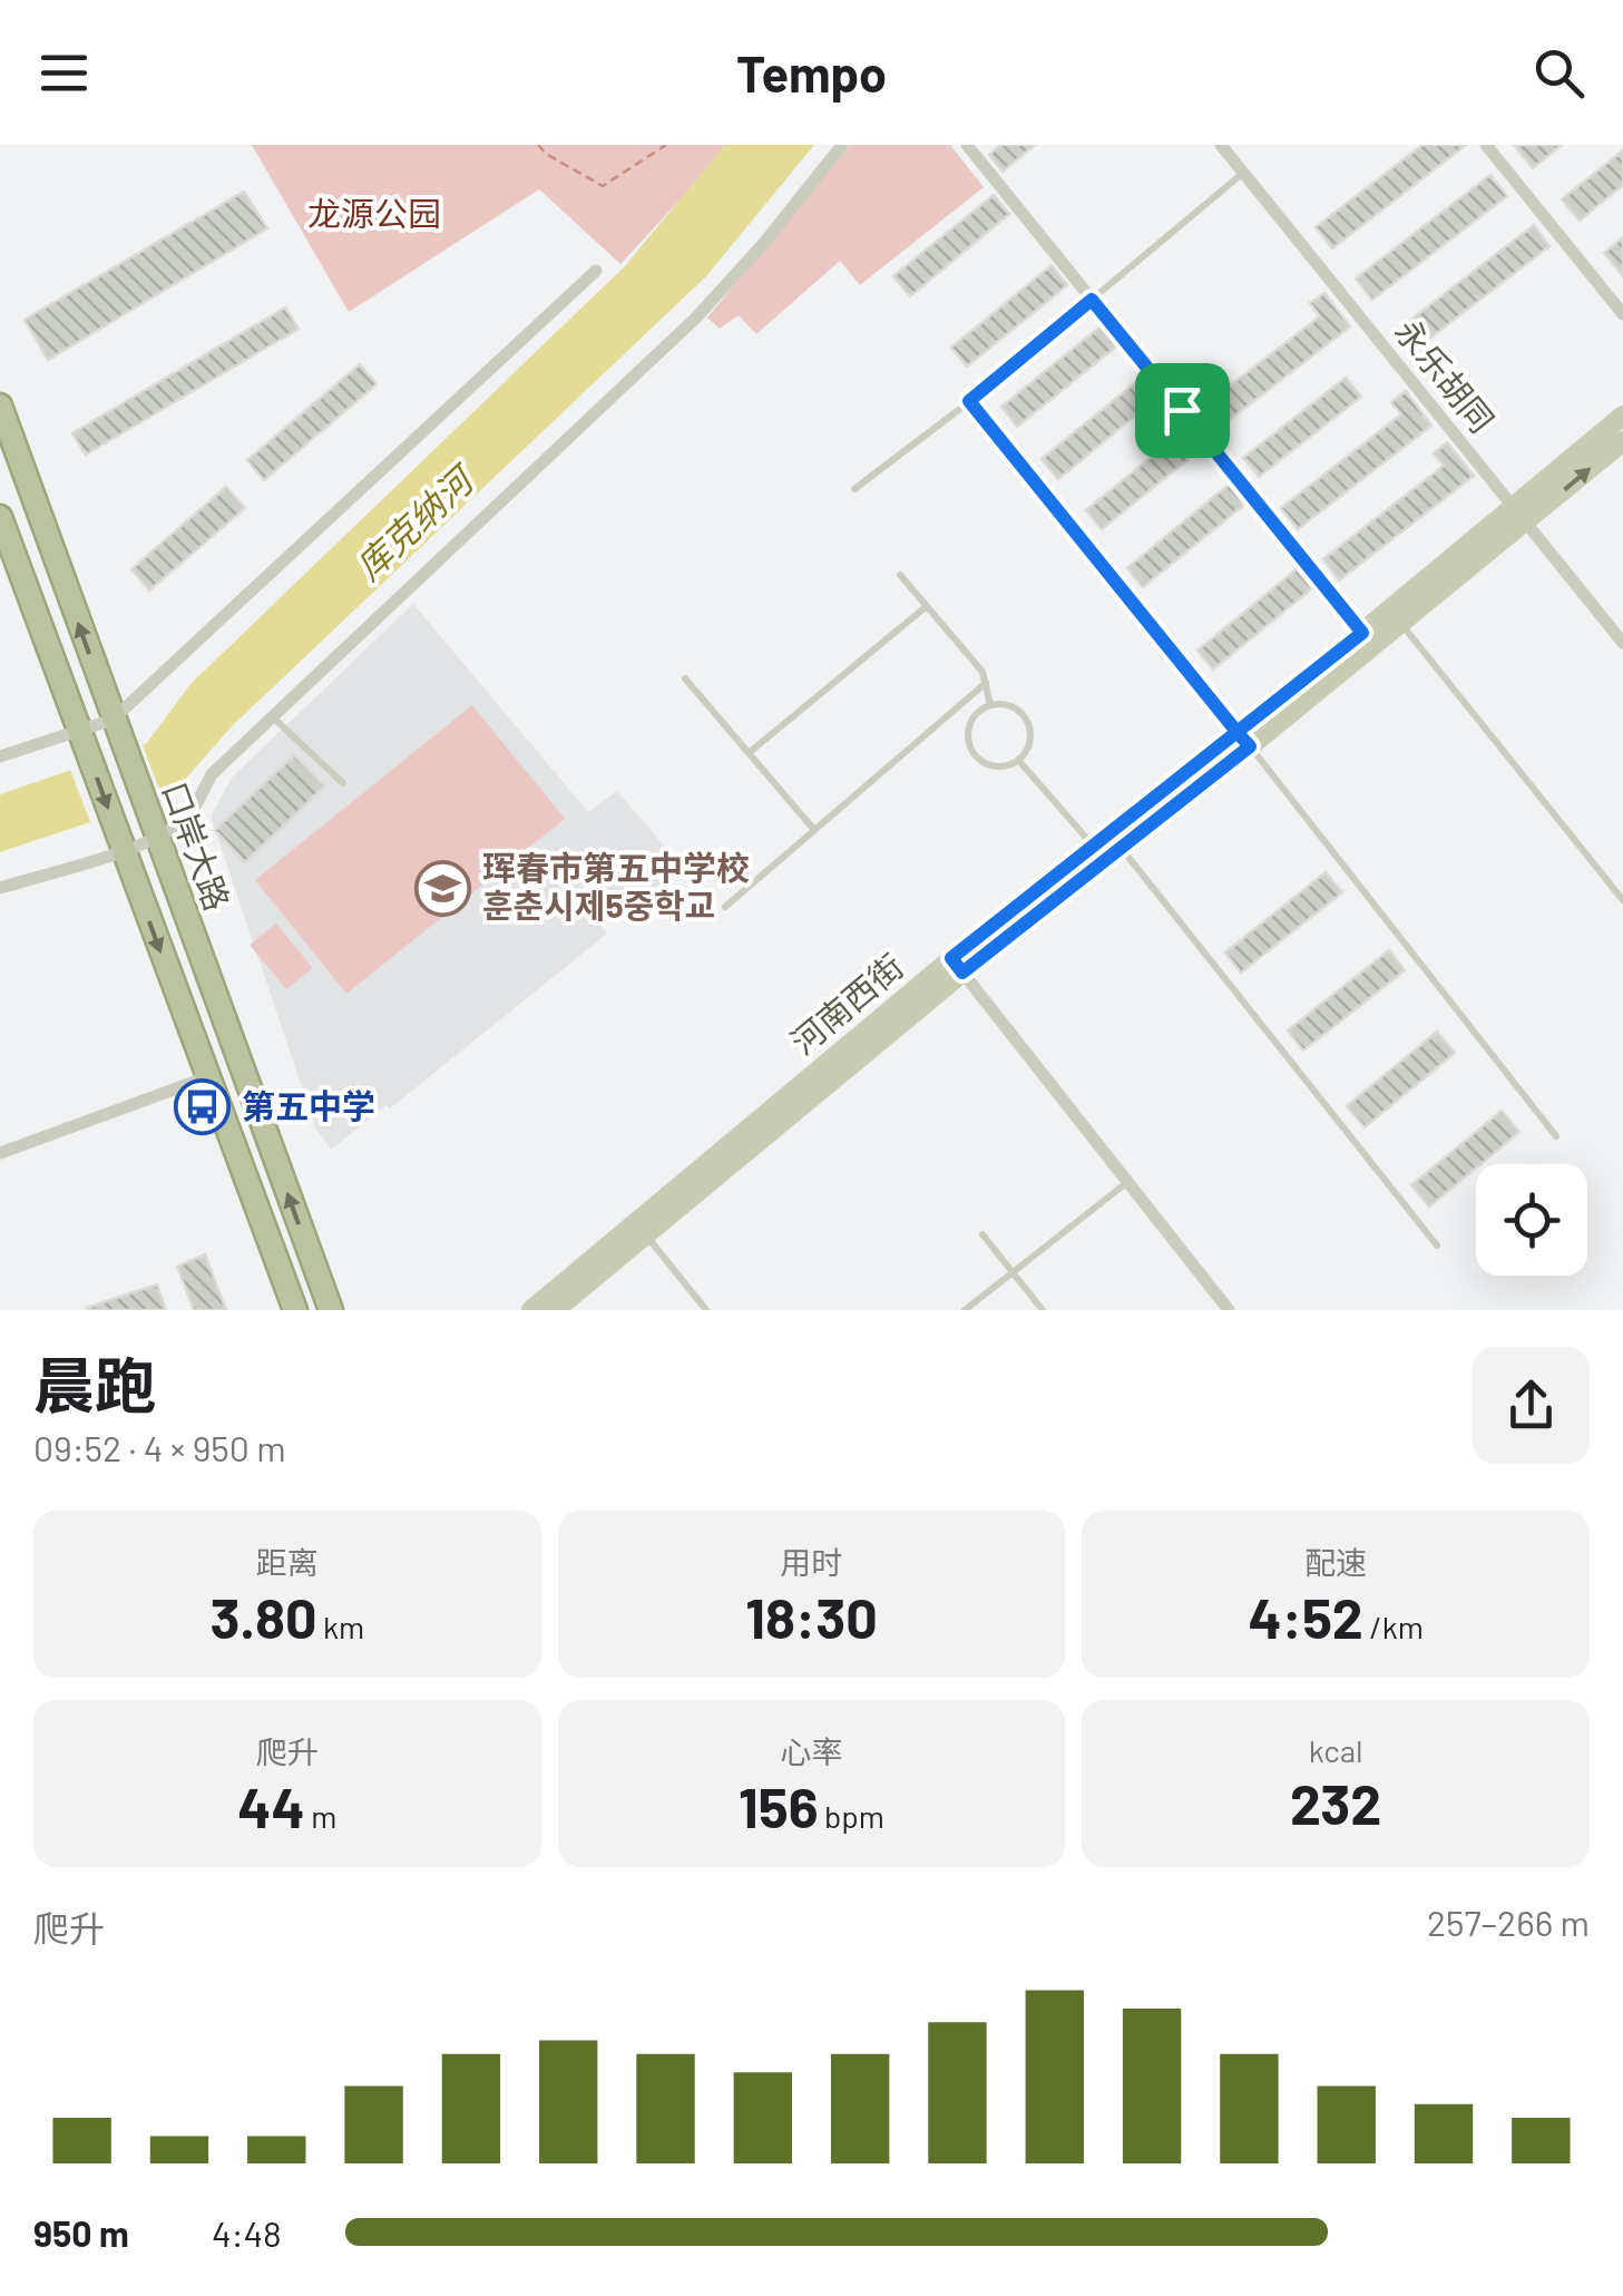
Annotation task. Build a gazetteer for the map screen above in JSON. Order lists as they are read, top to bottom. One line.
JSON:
{"streets":{"highway":["口岸大路"],"main road":["河南西街"],"street":["永乐胡同"]},"crossings":[["永乐胡同","河南西街"]],"water":["库克纳河"],"parks":["龙源公园"],"places":{"school or university":["珲春市第五中学校 훈춘시제5중학교"],"bus stop":["第五中学"]},"page":{"header":"Tempo","heading":["晨跑","09:52 · 4 × 950 m"],"stats":[["距离","3.80 km"],["用时","18:30"],["配速","4:52 /km"],["爬升","44 m"],["心率","156 bpm"],["kcal","232"]],"chart":["爬升","257–266 m"],"list":[{"name":"950 m","note":"4:48"}]}}
